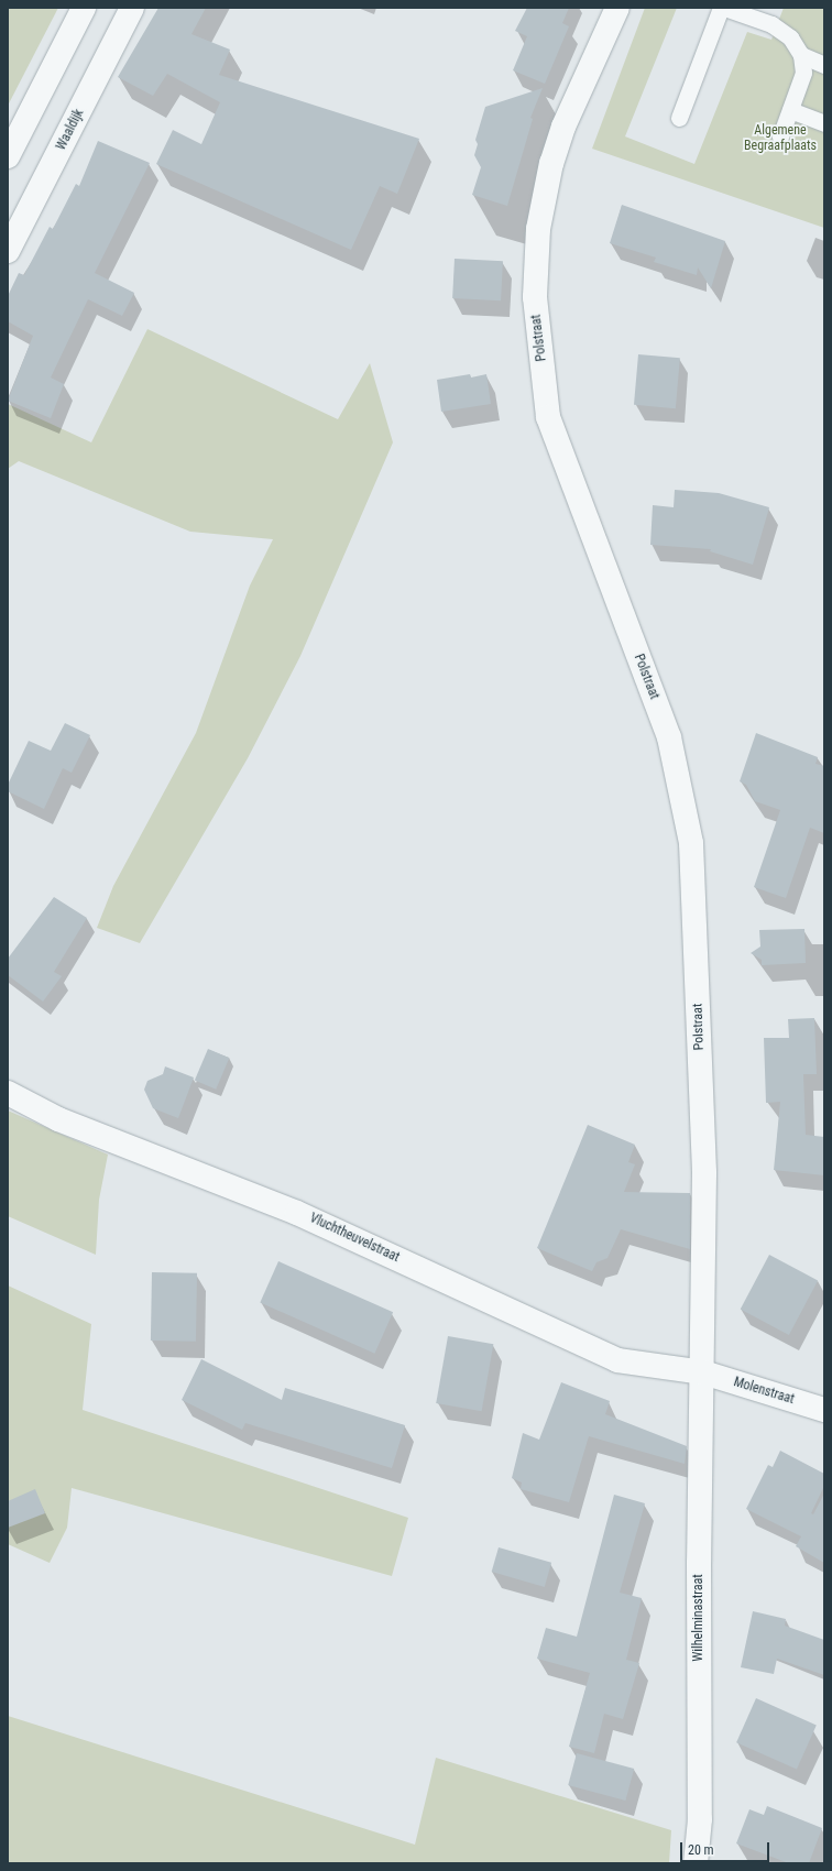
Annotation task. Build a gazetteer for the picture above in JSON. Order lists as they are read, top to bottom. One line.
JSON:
{"streets":{"street":["Waaldijk","Polstraat","Vluchtheuvelstraat","Molenstraat","Wilhelminastraat"]},"crossings":[["Polstraat","Vluchtheuvelstraat"],["Polstraat","Molenstraat"],["Polstraat","Wilhelminastraat"],["Vluchtheuvelstraat","Molenstraat"],["Vluchtheuvelstraat","Wilhelminastraat"],["Molenstraat","Wilhelminastraat"]],"parks":["Algemene Begraafplaats"],"scale_bar":"20 m"}
